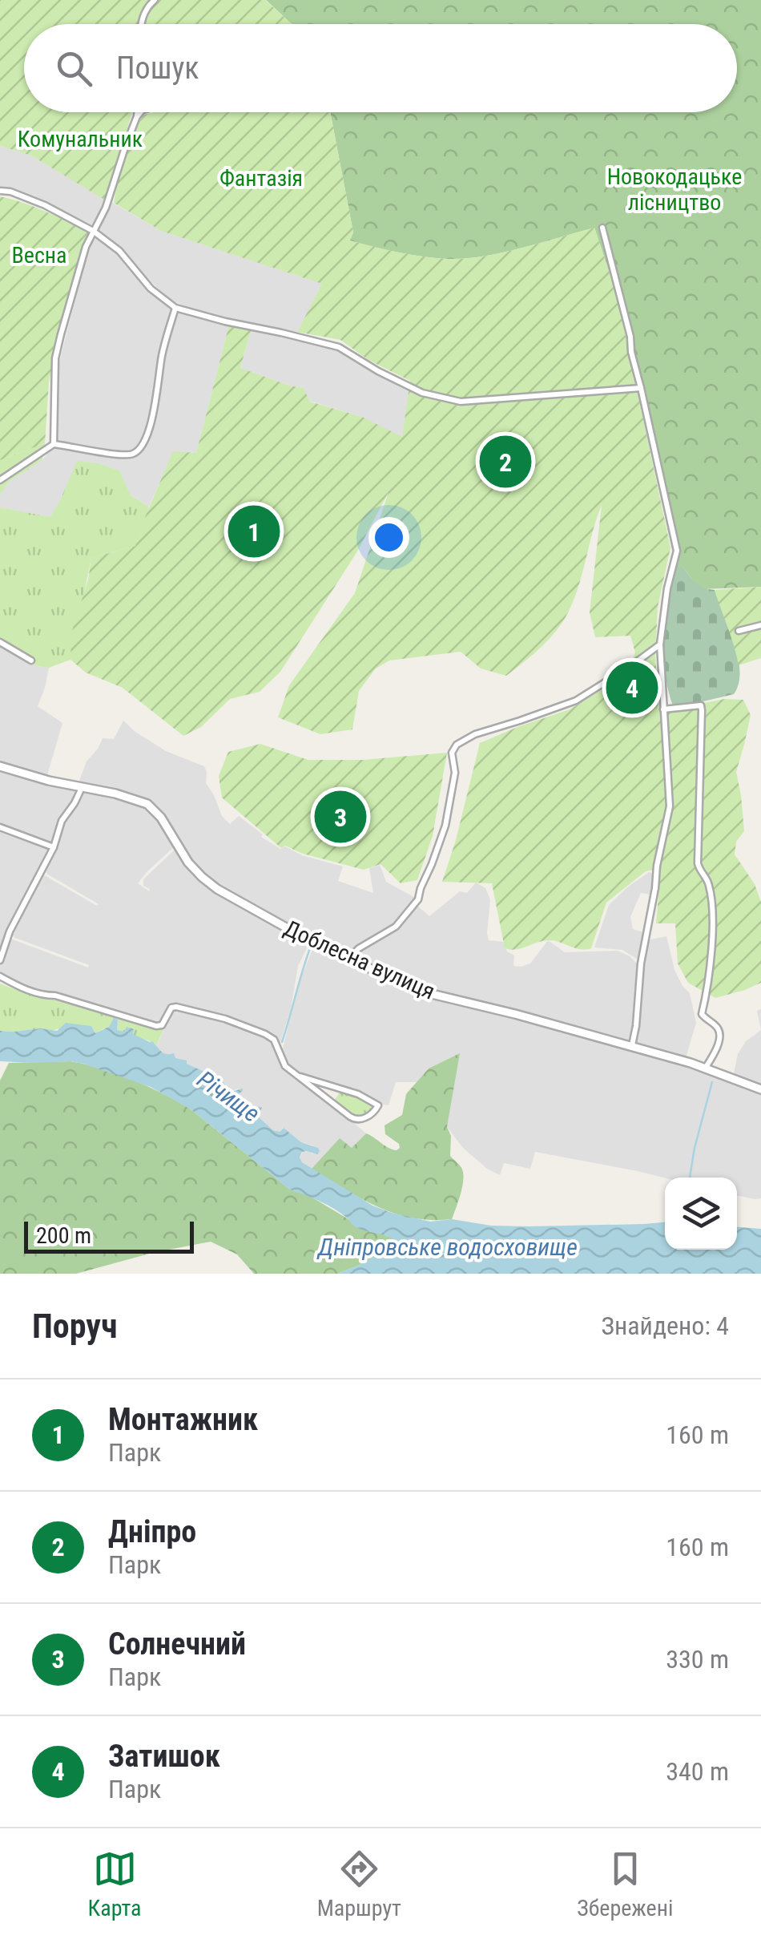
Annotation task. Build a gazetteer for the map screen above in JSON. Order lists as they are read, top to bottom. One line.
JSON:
{"streets":{"street":["Доблесна вулиця"]},"water":["Річище","Дніпровське водосховище"],"parks":["Комунальник","Новокодацьке лісництво","Фантазія","Весна"],"scale_bar":"200 m","page":{"search":"Пошук","pins":["2","1","4","3"],"scale":"200 m","heading":["Поруч","Знайдено: 4"],"list":[{"mark":"1","name":"Монтажник","note":"Парк","value":"160 m"},{"mark":"2","name":"Дніпро","note":"Парк","value":"160 m"},{"mark":"3","name":"Солнечний","note":"Парк","value":"330 m"},{"mark":"4","name":"Затишок","note":"Парк","value":"340 m"}],"nav":["Карта","Маршрут","Збережені"]}}
